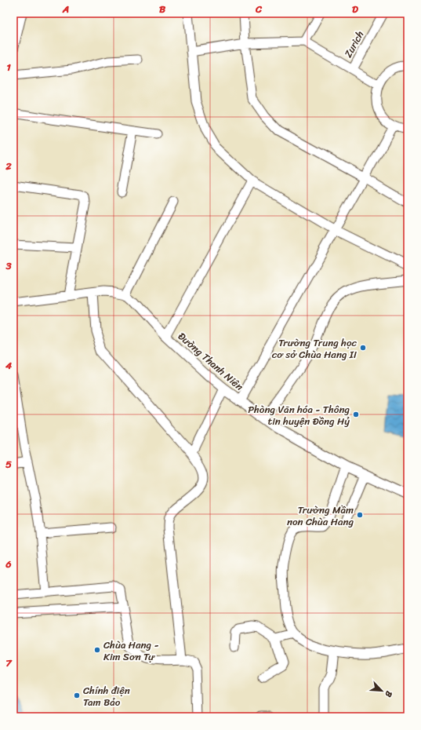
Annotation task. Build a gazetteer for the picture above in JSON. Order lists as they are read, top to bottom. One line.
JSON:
{"streets":{"street":["Zurich","Đường Thanh Niên"]},"places":["Trường Trung học cơ sở Chùa Hang II","Phòng Văn hóa - Thông tin huyện Đồng Hỷ","Trường Mầm non Chùa Hang","Chùa Hang - Kim Sơn Tự","Chính điện Tam Bảo"],"north":"bottom right","grid":{"columns":["A","B","C","D"],"rows":["1","2","3","4","5","6","7"]}}
